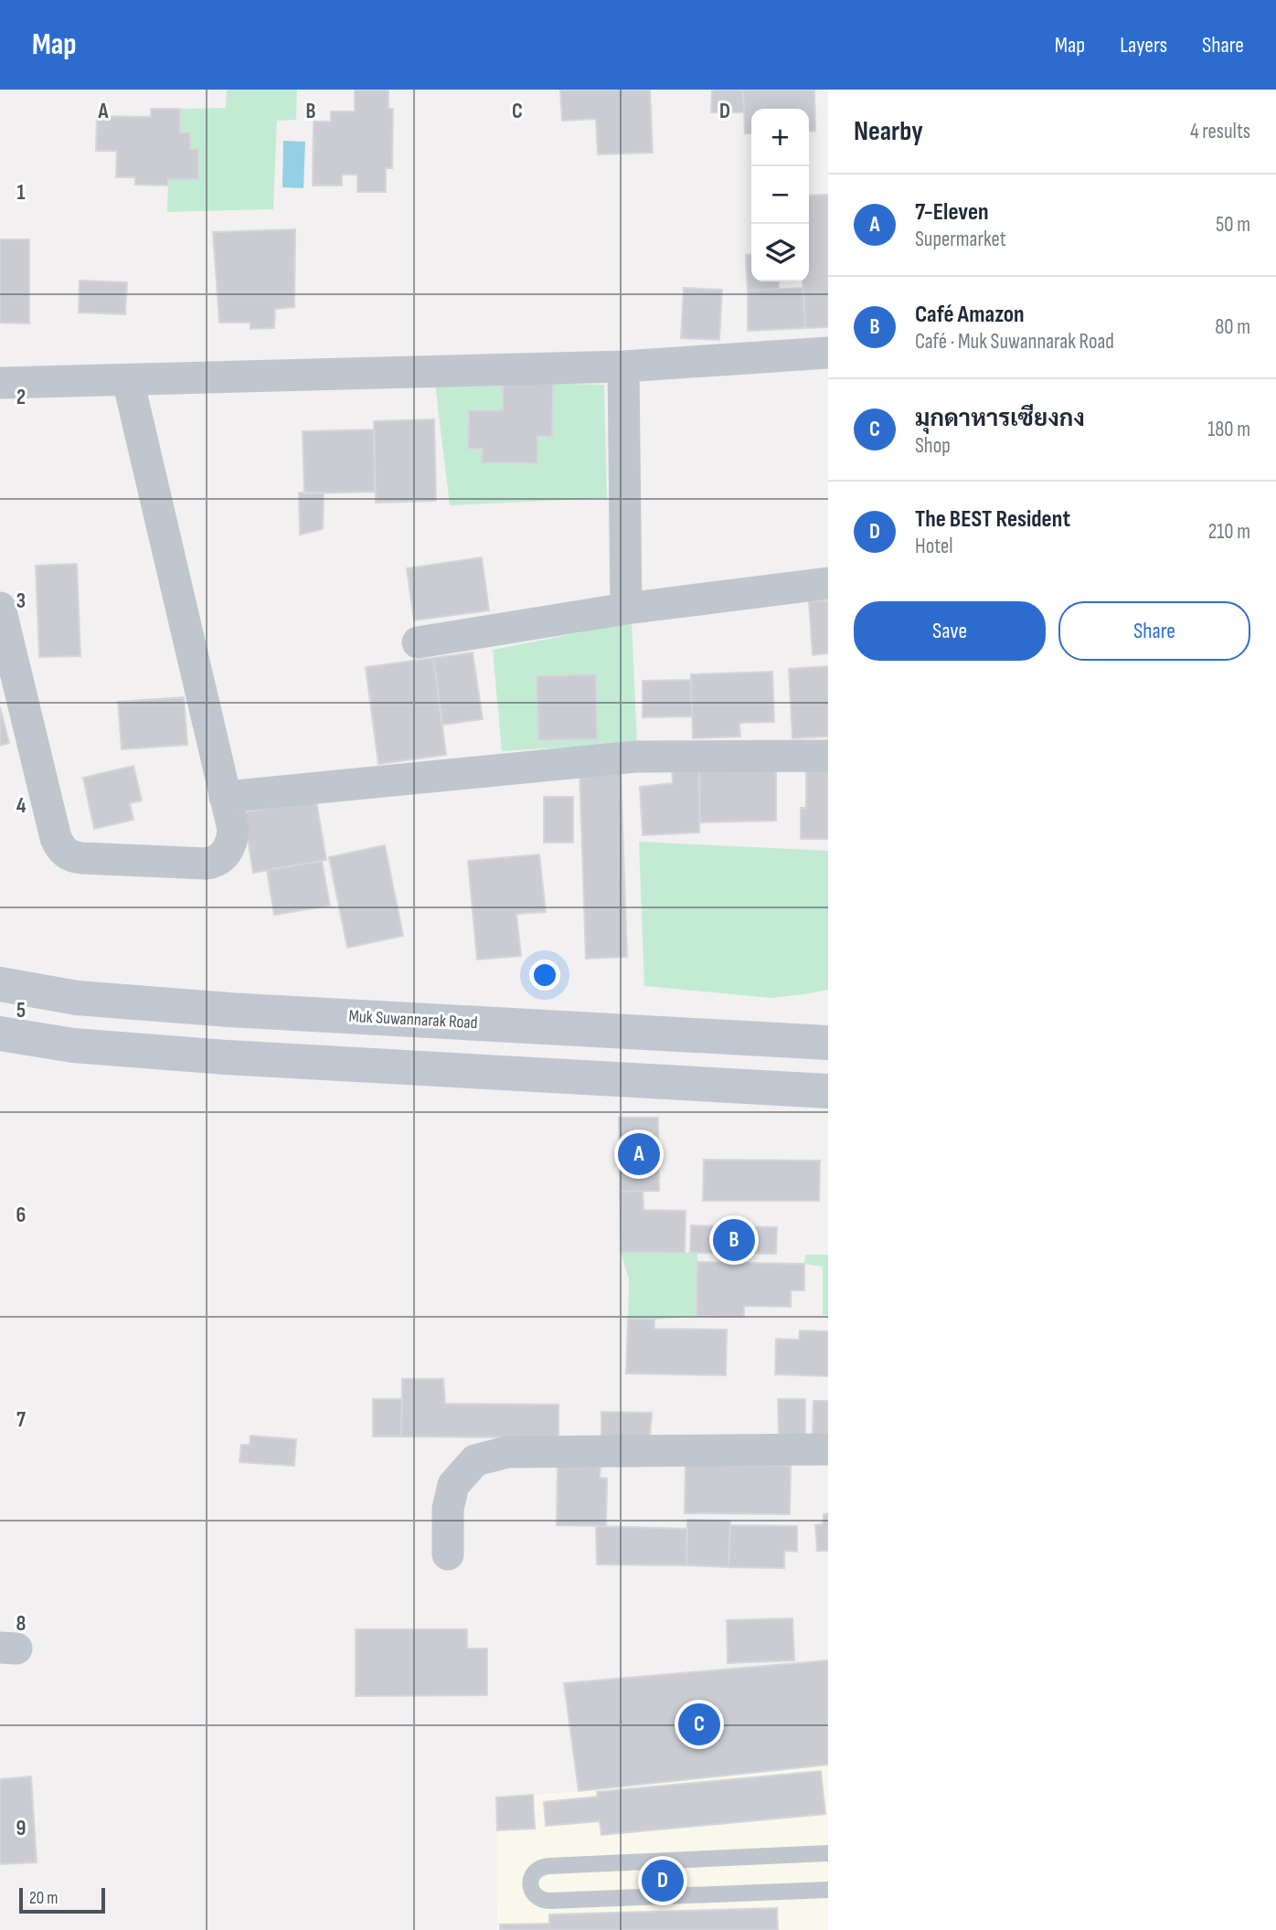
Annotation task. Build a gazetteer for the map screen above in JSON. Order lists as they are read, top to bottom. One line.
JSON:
{"streets":{"main road":["Muk Suwannarak Road"]},"scale_bar":"20 m","page":{"header":"Map","nav":["Map","Layers","Share"],"heading":["Nearby","4 results"],"map_buttons":["+","−"],"list":[{"mark":"A","name":"7-Eleven","note":"Supermarket","value":"50 m"},{"mark":"B","name":"Café Amazon","note":"Café · Muk Suwannarak Road","value":"80 m"},{"mark":"C","name":"มุกดาหารเซียงกง","note":"Shop","value":"180 m"},{"mark":"D","name":"The BEST Resident","note":"Hotel","value":"210 m"}],"buttons":["Save","Share"],"pins":["A","B","C","D"],"scale":"20 m"},"grid":{"columns":["A","B","C","D"],"rows":["1","2","3","4","5","6","7","8","9"]}}
